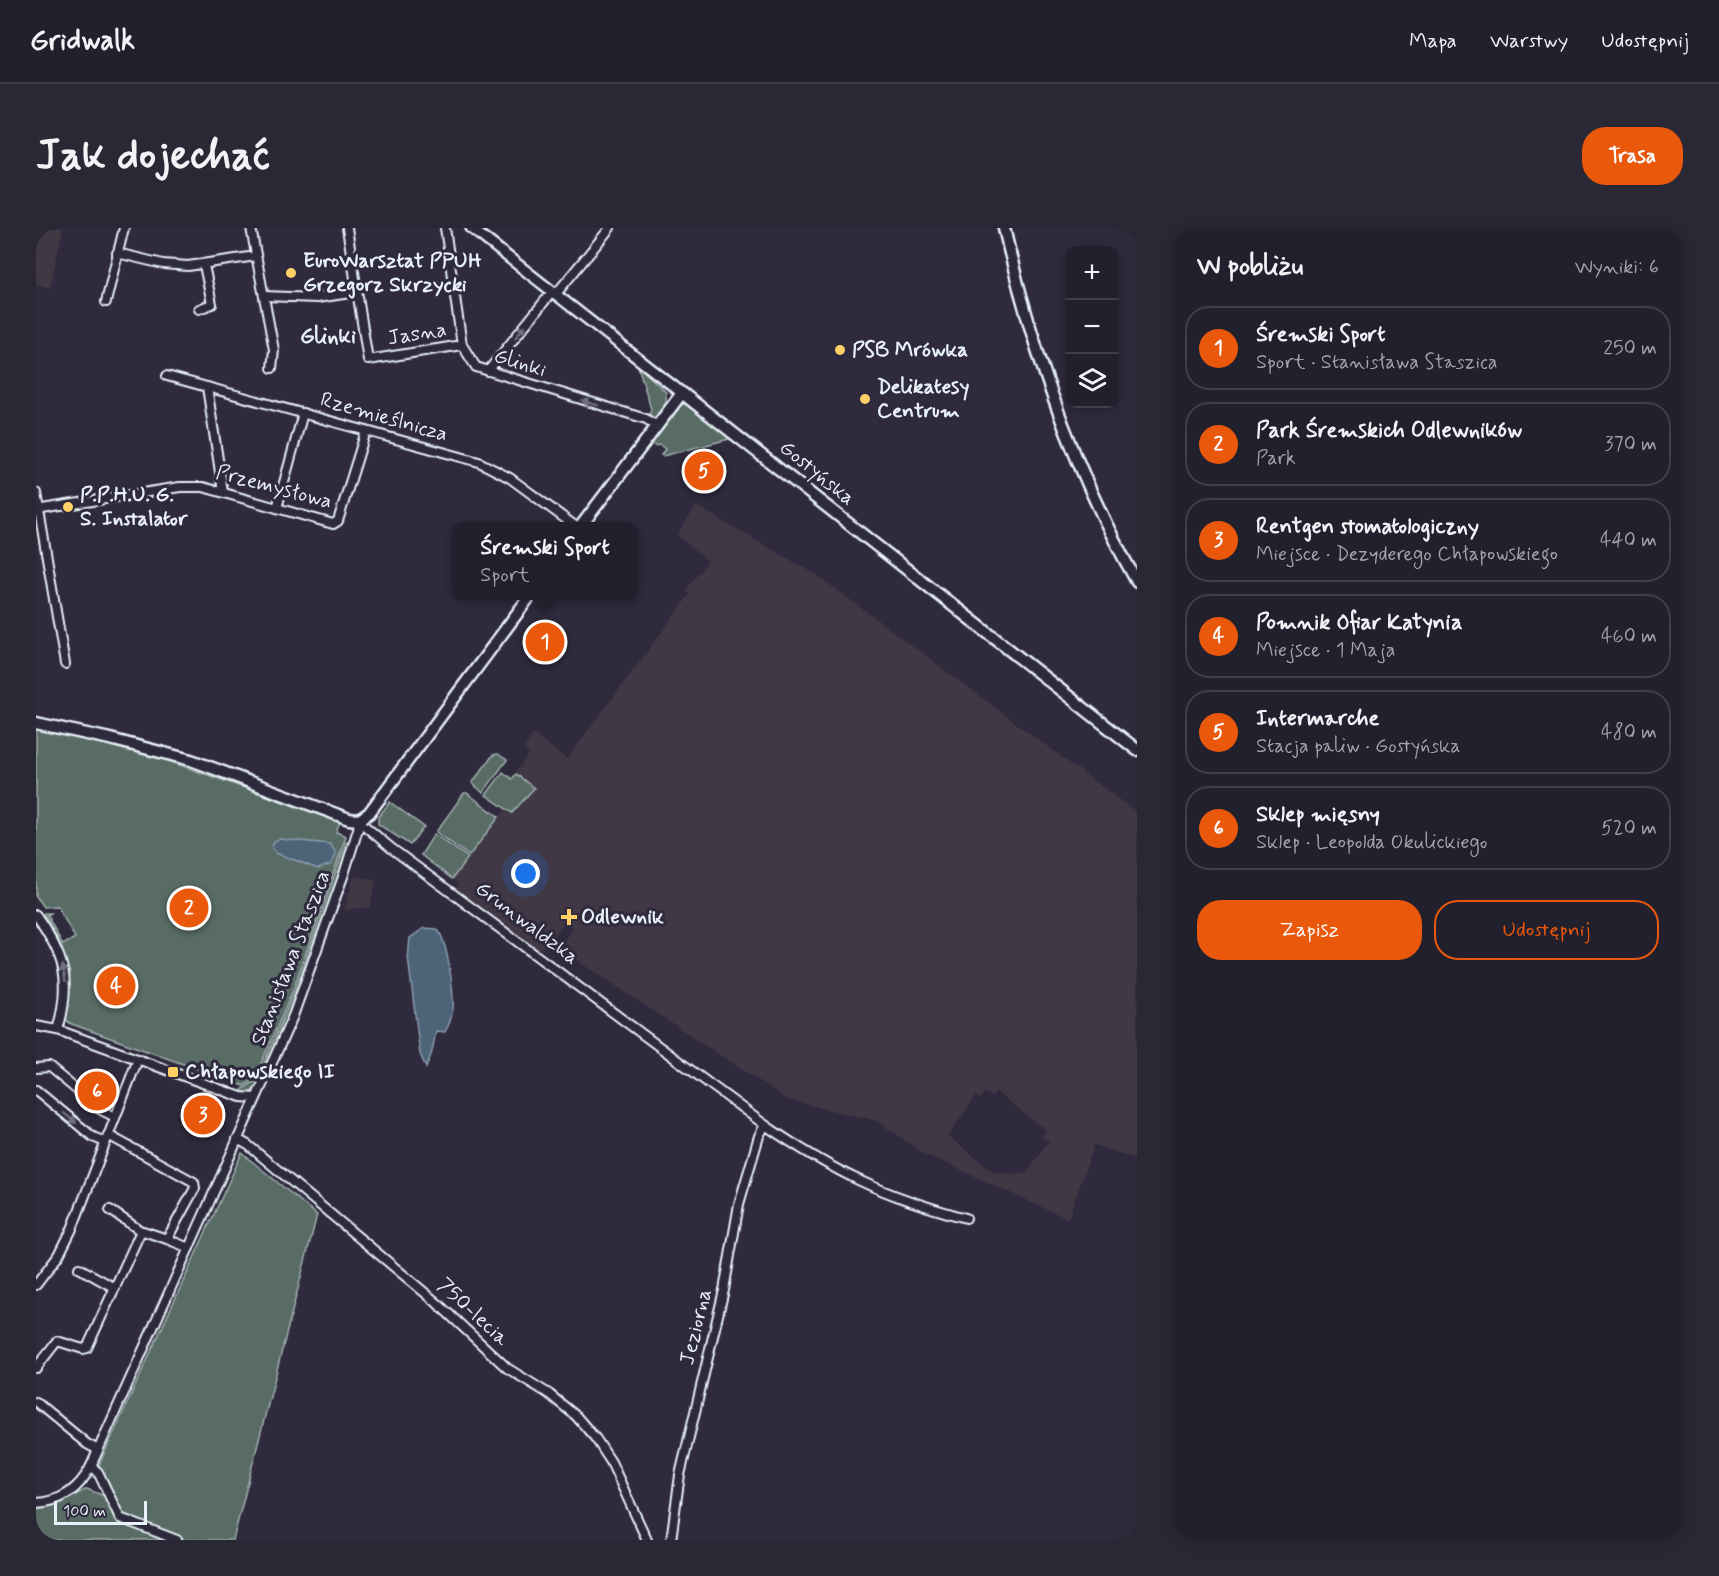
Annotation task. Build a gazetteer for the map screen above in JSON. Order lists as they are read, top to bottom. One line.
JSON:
{"streets":{"main road":["Gostyńska","Grunwaldzka"],"street":["Jasna","Glinki","Rzemieślnicza","Przemysłowa","Stanisława Staszica","750-lecia","Jeziorna"]},"crossings":[["Jasna","Glinki"],["Rzemieślnicza","Przemysłowa"],["Grunwaldzka","Stanisława Staszica"],["Grunwaldzka","Jeziorna"],["Stanisława Staszica","750-lecia"]],"one_way":["Glinki"],"districts":["Glinki"],"places":{"other":["EuroWarsztat PPUH Grzegorz Skrzycki","PSB Mrówka","Delikatesy Centrum","P.P.H.U. G. S. Instalator"],"health":["Odlewnik"],"transit":["Chłapowskiego II"]},"scale_bar":"100 m","page":{"header":"Gridwalk","nav":["Mapa","Warstwy","Udostępnij"],"buttons":["Trasa",["Zapisz","Udostępnij"]],"title":"Jak dojechać","heading":["W pobliżu","Wyniki: 6"],"map_buttons":["+","−"],"list":[{"mark":"1","name":"Śremski Sport","note":"Sport · Stanisława Staszica","value":"250 m"},{"mark":"2","name":"Park Śremskich Odlewników","note":"Park","value":"370 m"},{"mark":"3","name":"Rentgen stomatologiczny","note":"Miejsce · Dezyderego Chłapowskiego","value":"440 m"},{"mark":"4","name":"Pomnik Ofiar Katynia","note":"Miejsce · 1 Maja","value":"460 m"},{"mark":"5","name":"Intermarche","note":"Stacja paliw · Gostyńska","value":"480 m"},{"mark":"6","name":"Sklep mięsny","note":"Sklep · Leopolda Okulickiego","value":"520 m"}],"pins":["5","1","2","4","6","3"],"popup":["Śremski Sport","Sport"],"scale":"100 m"}}
